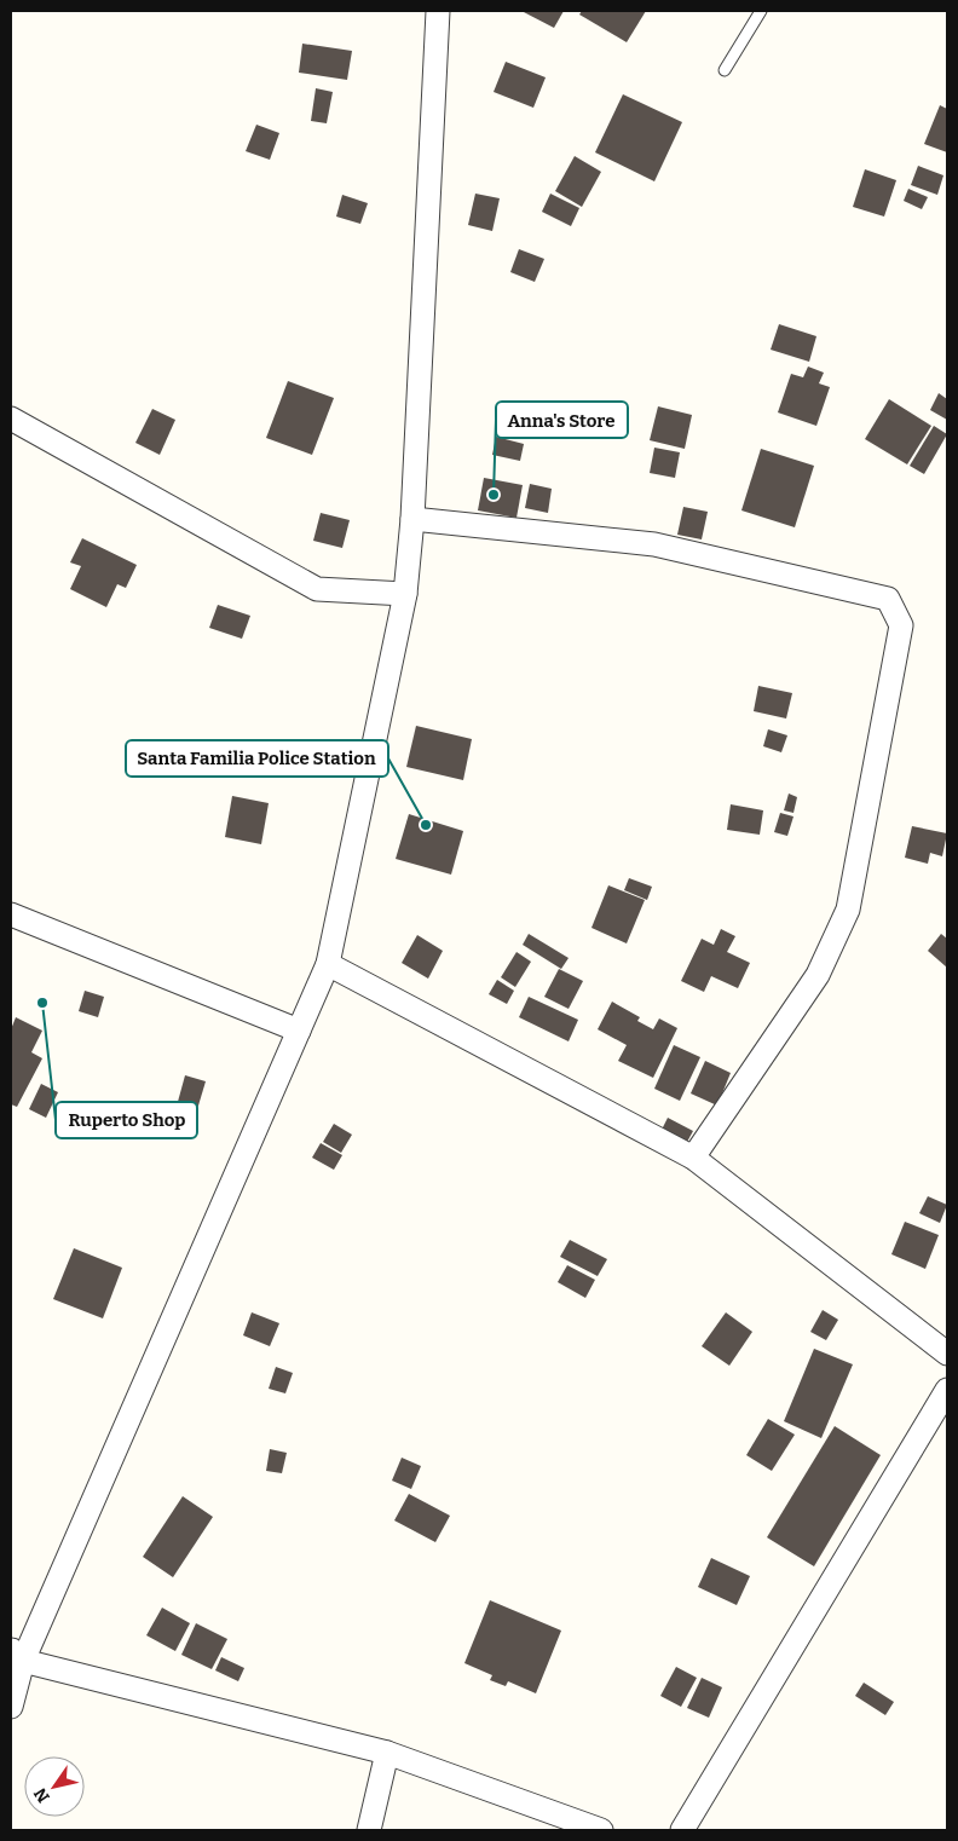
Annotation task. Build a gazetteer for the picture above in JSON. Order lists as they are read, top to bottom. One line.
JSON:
{"places":["Anna's Store","Santa Familia Police Station","Ruperto Shop"],"north":"bottom left"}
